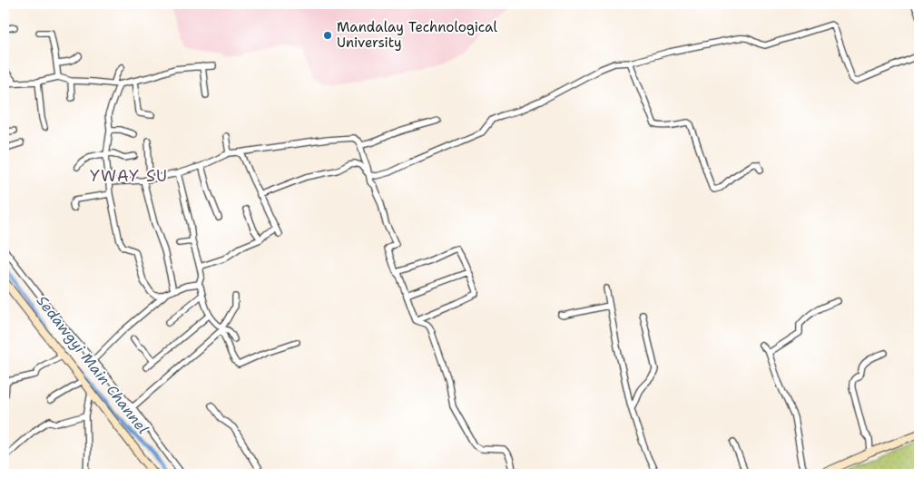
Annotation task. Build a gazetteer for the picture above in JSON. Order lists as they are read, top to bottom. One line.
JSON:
{"districts":["YWAY SU"],"water":["Sedawgyi Main Channel"],"places":["Mandalay Technological University"]}
